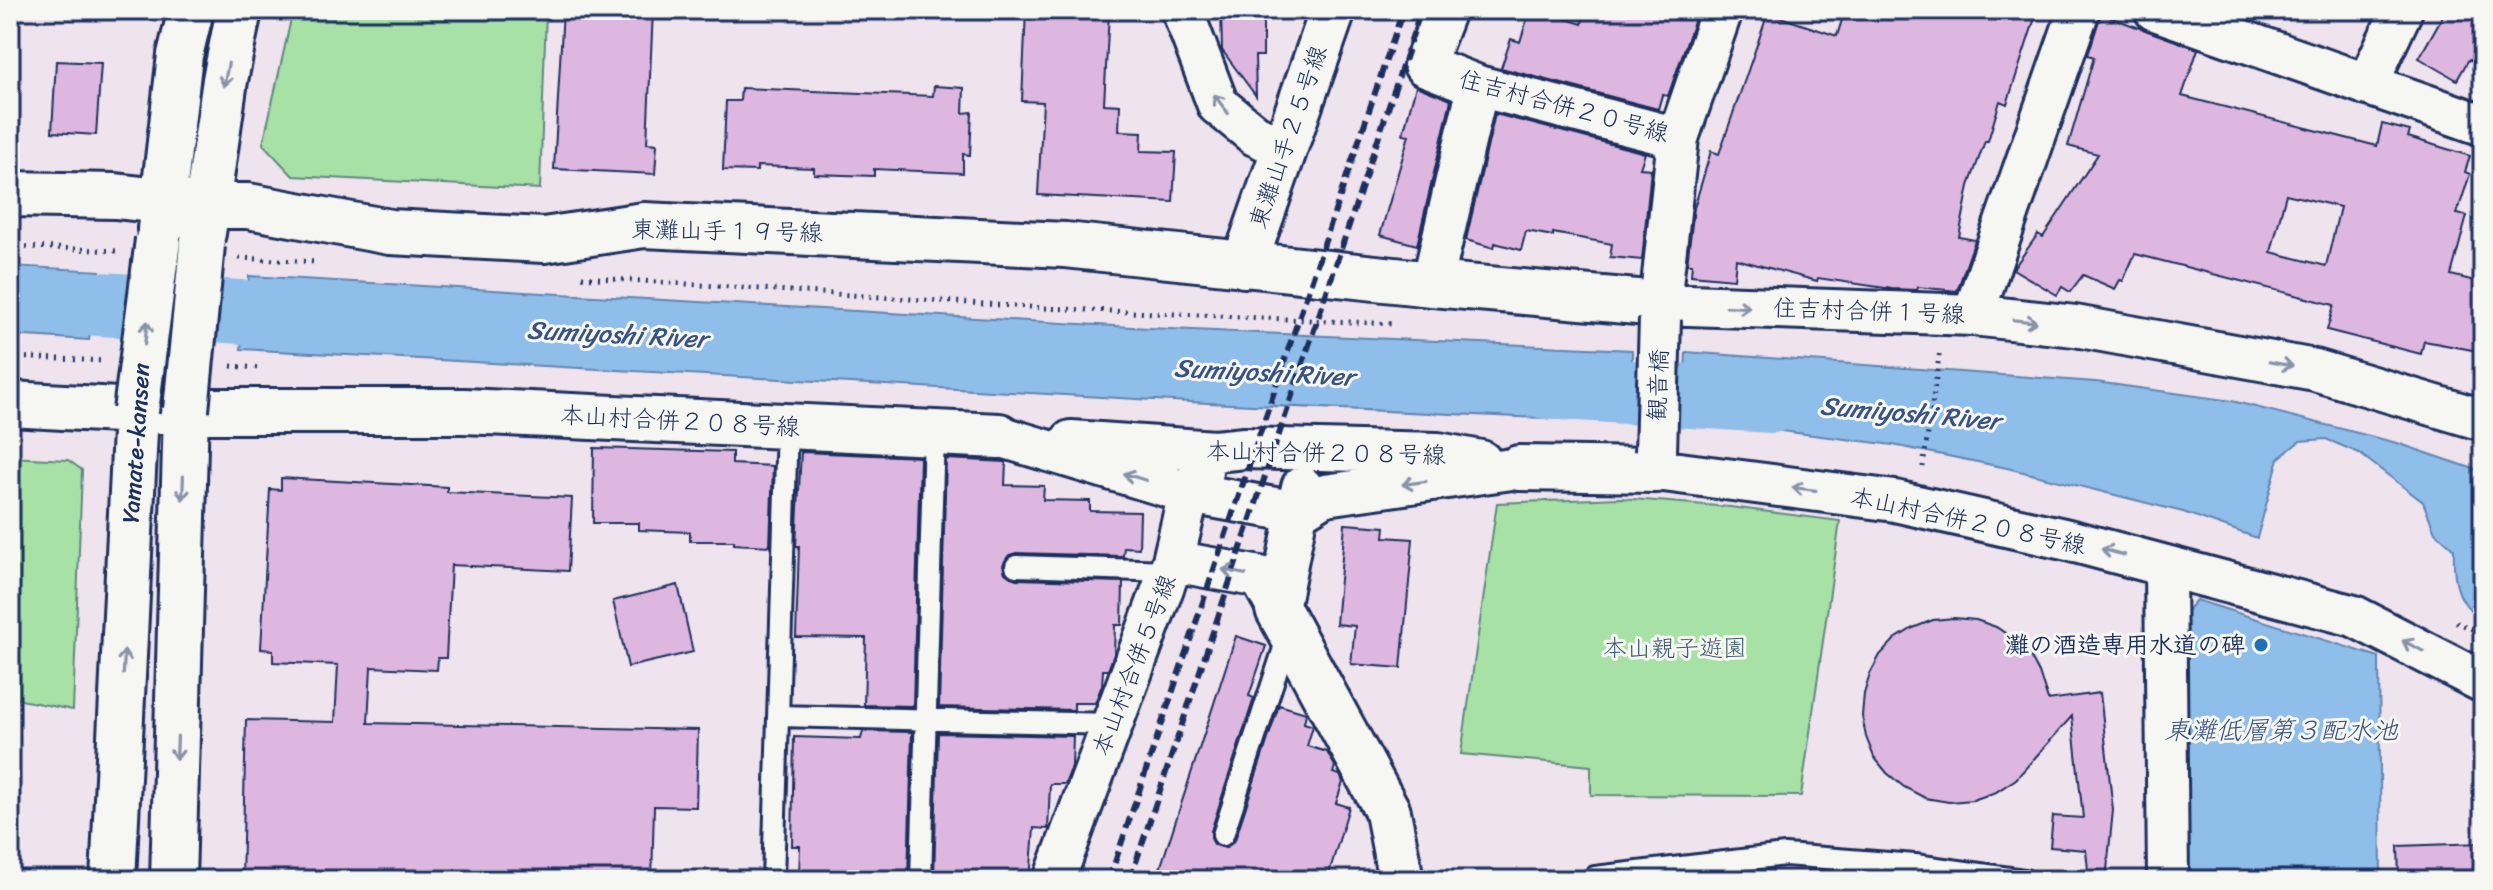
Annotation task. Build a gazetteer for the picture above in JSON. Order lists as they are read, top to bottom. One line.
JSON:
{"streets":{"street":["住吉村合併２０号線","東灘山手２５号線","東灘山手１９号線","住吉村合併１号線","観音橋","本山村合併２０８号線","Yamate-kansen","本山村合併５号線"]},"crossings":[["住吉村合併２０号線","観音橋"],["東灘山手２５号線","東灘山手１９号線"],["東灘山手２５号線","住吉村合併１号線"],["東灘山手１９号線","住吉村合併１号線"],["東灘山手１９号線","Yamate-kansen"],["住吉村合併１号線","観音橋"],["観音橋","本山村合併２０８号線"],["本山村合併２０８号線","Yamate-kansen"],["本山村合併２０８号線","本山村合併５号線"]],"water":["Sumiyoshi River","東灘低層第３配水池"],"parks":["本山親子遊園"],"places":["灘の酒造専用水道の碑"]}
